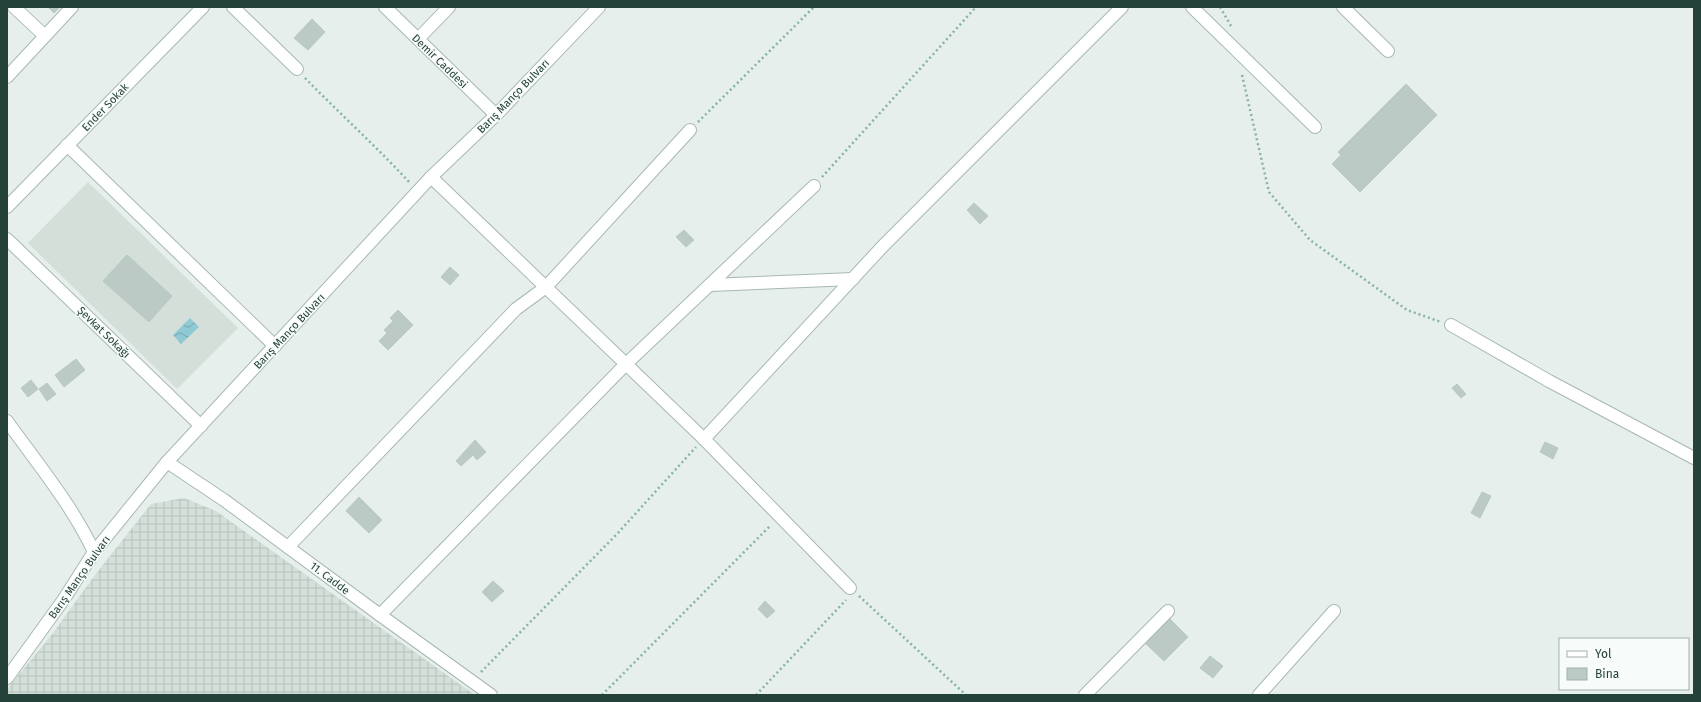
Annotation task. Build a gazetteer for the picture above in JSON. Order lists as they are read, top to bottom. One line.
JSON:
{"streets":{"street":["Demir Caddesi","Barış Manço Bulvarı","Ender Sokak","Şevkat Sokağı","11. Cadde"]},"crossings":[["Demir Caddesi","Barış Manço Bulvarı"],["Barış Manço Bulvarı","Şevkat Sokağı"],["Barış Manço Bulvarı","11. Cadde"]],"legend":["Yol","Bina"]}
